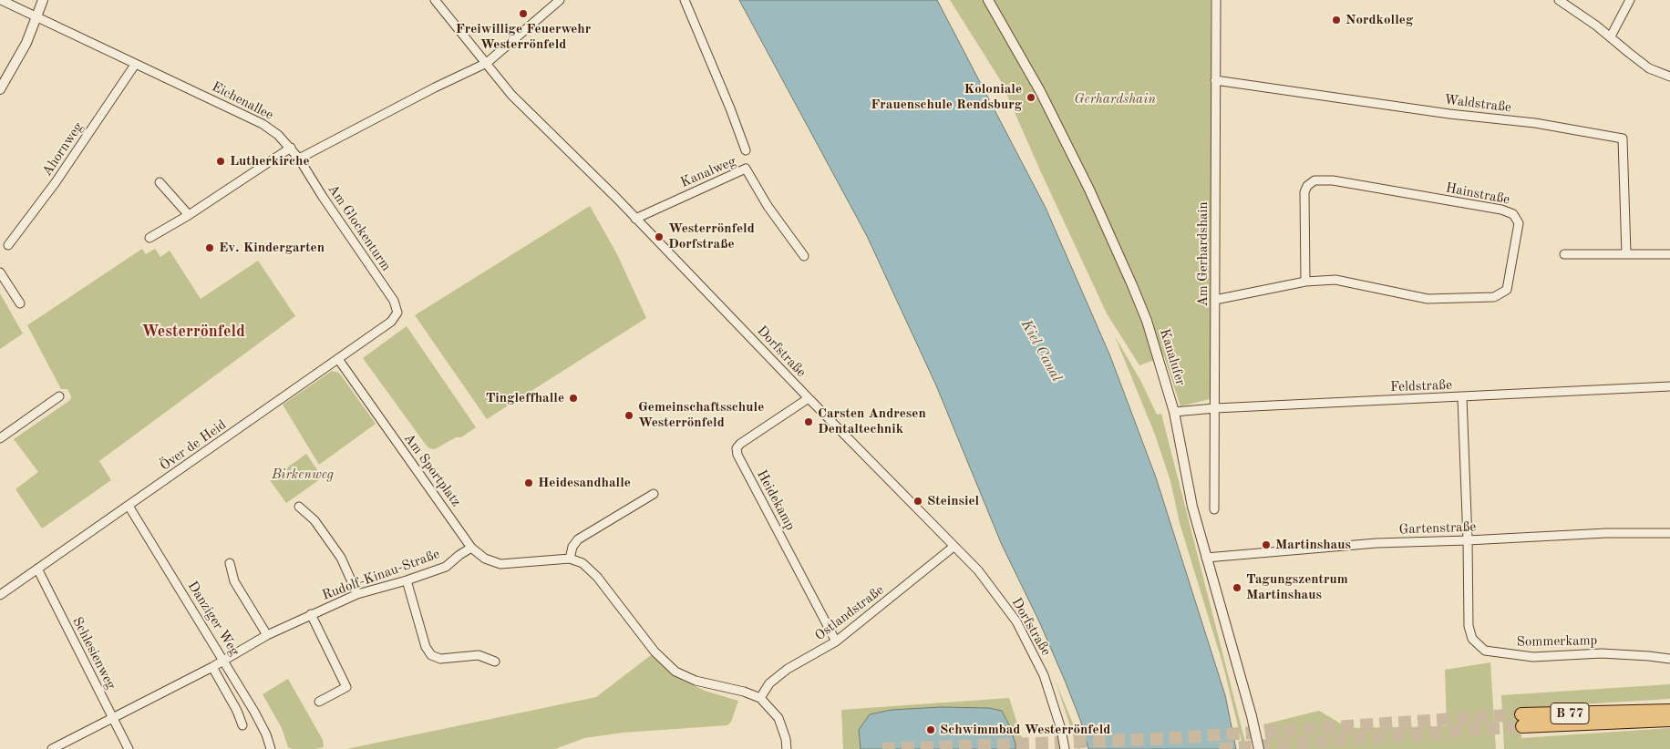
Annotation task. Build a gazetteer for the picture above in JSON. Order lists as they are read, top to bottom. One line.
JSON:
{"streets":{"highway":["B 77"],"street":["Eichenallee","Waldstraße","Ahornweg","Kanalweg","Hainstraße","Am Glockenturm","Am Gerhardshain","Dorfstraße","Kanalufer","Feldstraße","Över de Heid","Am Sportplatz","Heidekamp","Gartenstraße","Rudolf-Kinau-Straße","Ostlandstraße","Danziger Weg","Sommerkamp","Schlesienweg"]},"crossings":[["Eichenallee","Ahornweg"],["Eichenallee","Am Glockenturm"],["Waldstraße","Am Gerhardshain"],["Kanalweg","Dorfstraße"],["Hainstraße","Am Gerhardshain"],["Am Glockenturm","Över de Heid"],["Am Gerhardshain","Feldstraße"],["Dorfstraße","Heidekamp"],["Dorfstraße","Ostlandstraße"],["Kanalufer","Feldstraße"],["Kanalufer","Gartenstraße"],["Feldstraße","Sommerkamp"],["Över de Heid","Am Sportplatz"],["Över de Heid","Danziger Weg"],["Över de Heid","Schlesienweg"],["Am Sportplatz","Rudolf-Kinau-Straße"],["Heidekamp","Ostlandstraße"],["Gartenstraße","Sommerkamp"],["Rudolf-Kinau-Straße","Danziger Weg"],["Rudolf-Kinau-Straße","Schlesienweg"]],"districts":["Westerrönfeld"],"water":["Kiel Canal"],"parks":["Gerhardshain","Birkenweg"],"places":["Freiwillige Feuerwehr Westerrönfeld","Nordkolleg","Koloniale Frauenschule Rendsburg","Lutherkirche","Westerrönfeld Dorfstraße","Ev. Kindergarten","Tingleffhalle","Gemeinschaftsschule Westerrönfeld","Carsten Andresen Dentaltechnik","Heidesandhalle","Steinsiel","Martinshaus","Tagungszentrum Martinshaus","Schwimmbad Westerrönfeld"]}
